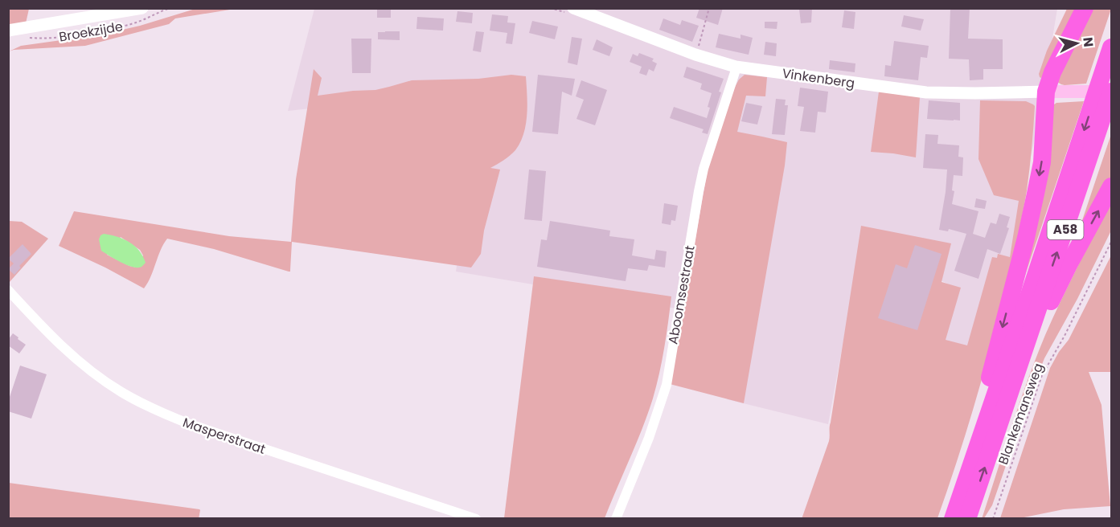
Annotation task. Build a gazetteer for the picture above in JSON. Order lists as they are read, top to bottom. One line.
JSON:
{"streets":{"highway":["A58"],"main road":["Vinkenberg"],"street":["Broekzijde","Aboomsestraat","Masperstraat"],"path":["Blankemansweg"]},"crossings":[["Vinkenberg","A58"],["Vinkenberg","Aboomsestraat"]],"north":"right"}
